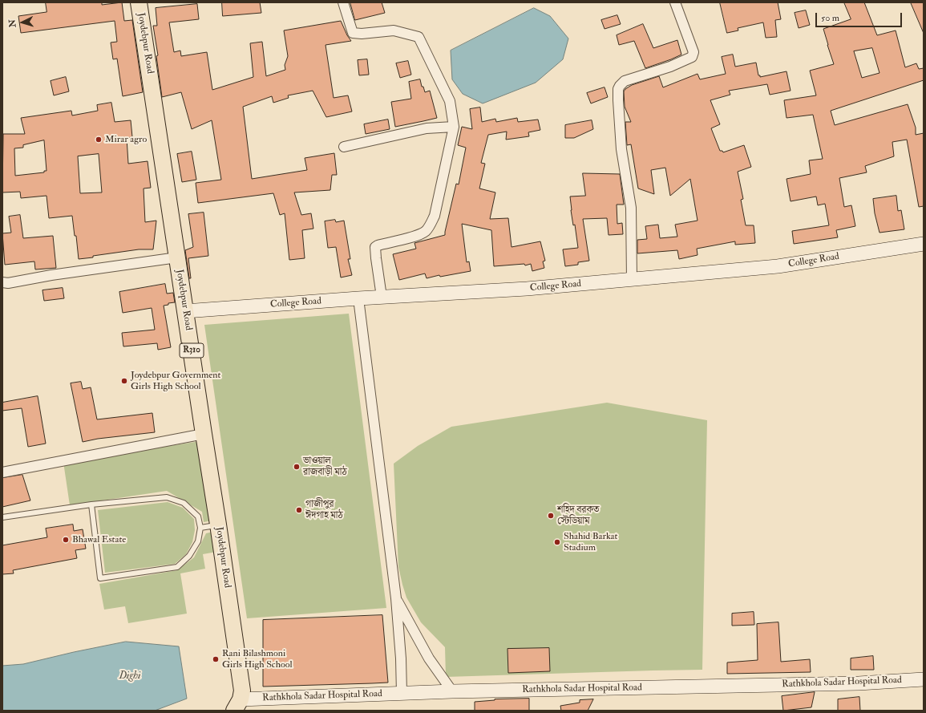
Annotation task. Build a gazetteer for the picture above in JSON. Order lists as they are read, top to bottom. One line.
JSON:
{"streets":{"main road":["Joydebpur Road","College Road","R310","Rathkhola Sadar Hospital Road"]},"crossings":[["Joydebpur Road","College Road"],["Joydebpur Road","Rathkhola Sadar Hospital Road"]],"water":["Dighi"],"places":["Mirar agro","Joydebpur Government Girls High School","ভাওয়াল রাজবাড়ী মাঠ","গাজীপুর ঈদগাহ মাঠ","শহিদ বরকত স্টেডিয়াম","Bhawal Estate","Shahid Barkat Stadium","Rani Bilashmoni Girls High School"],"scale_bar":"50 m","north":"left"}
